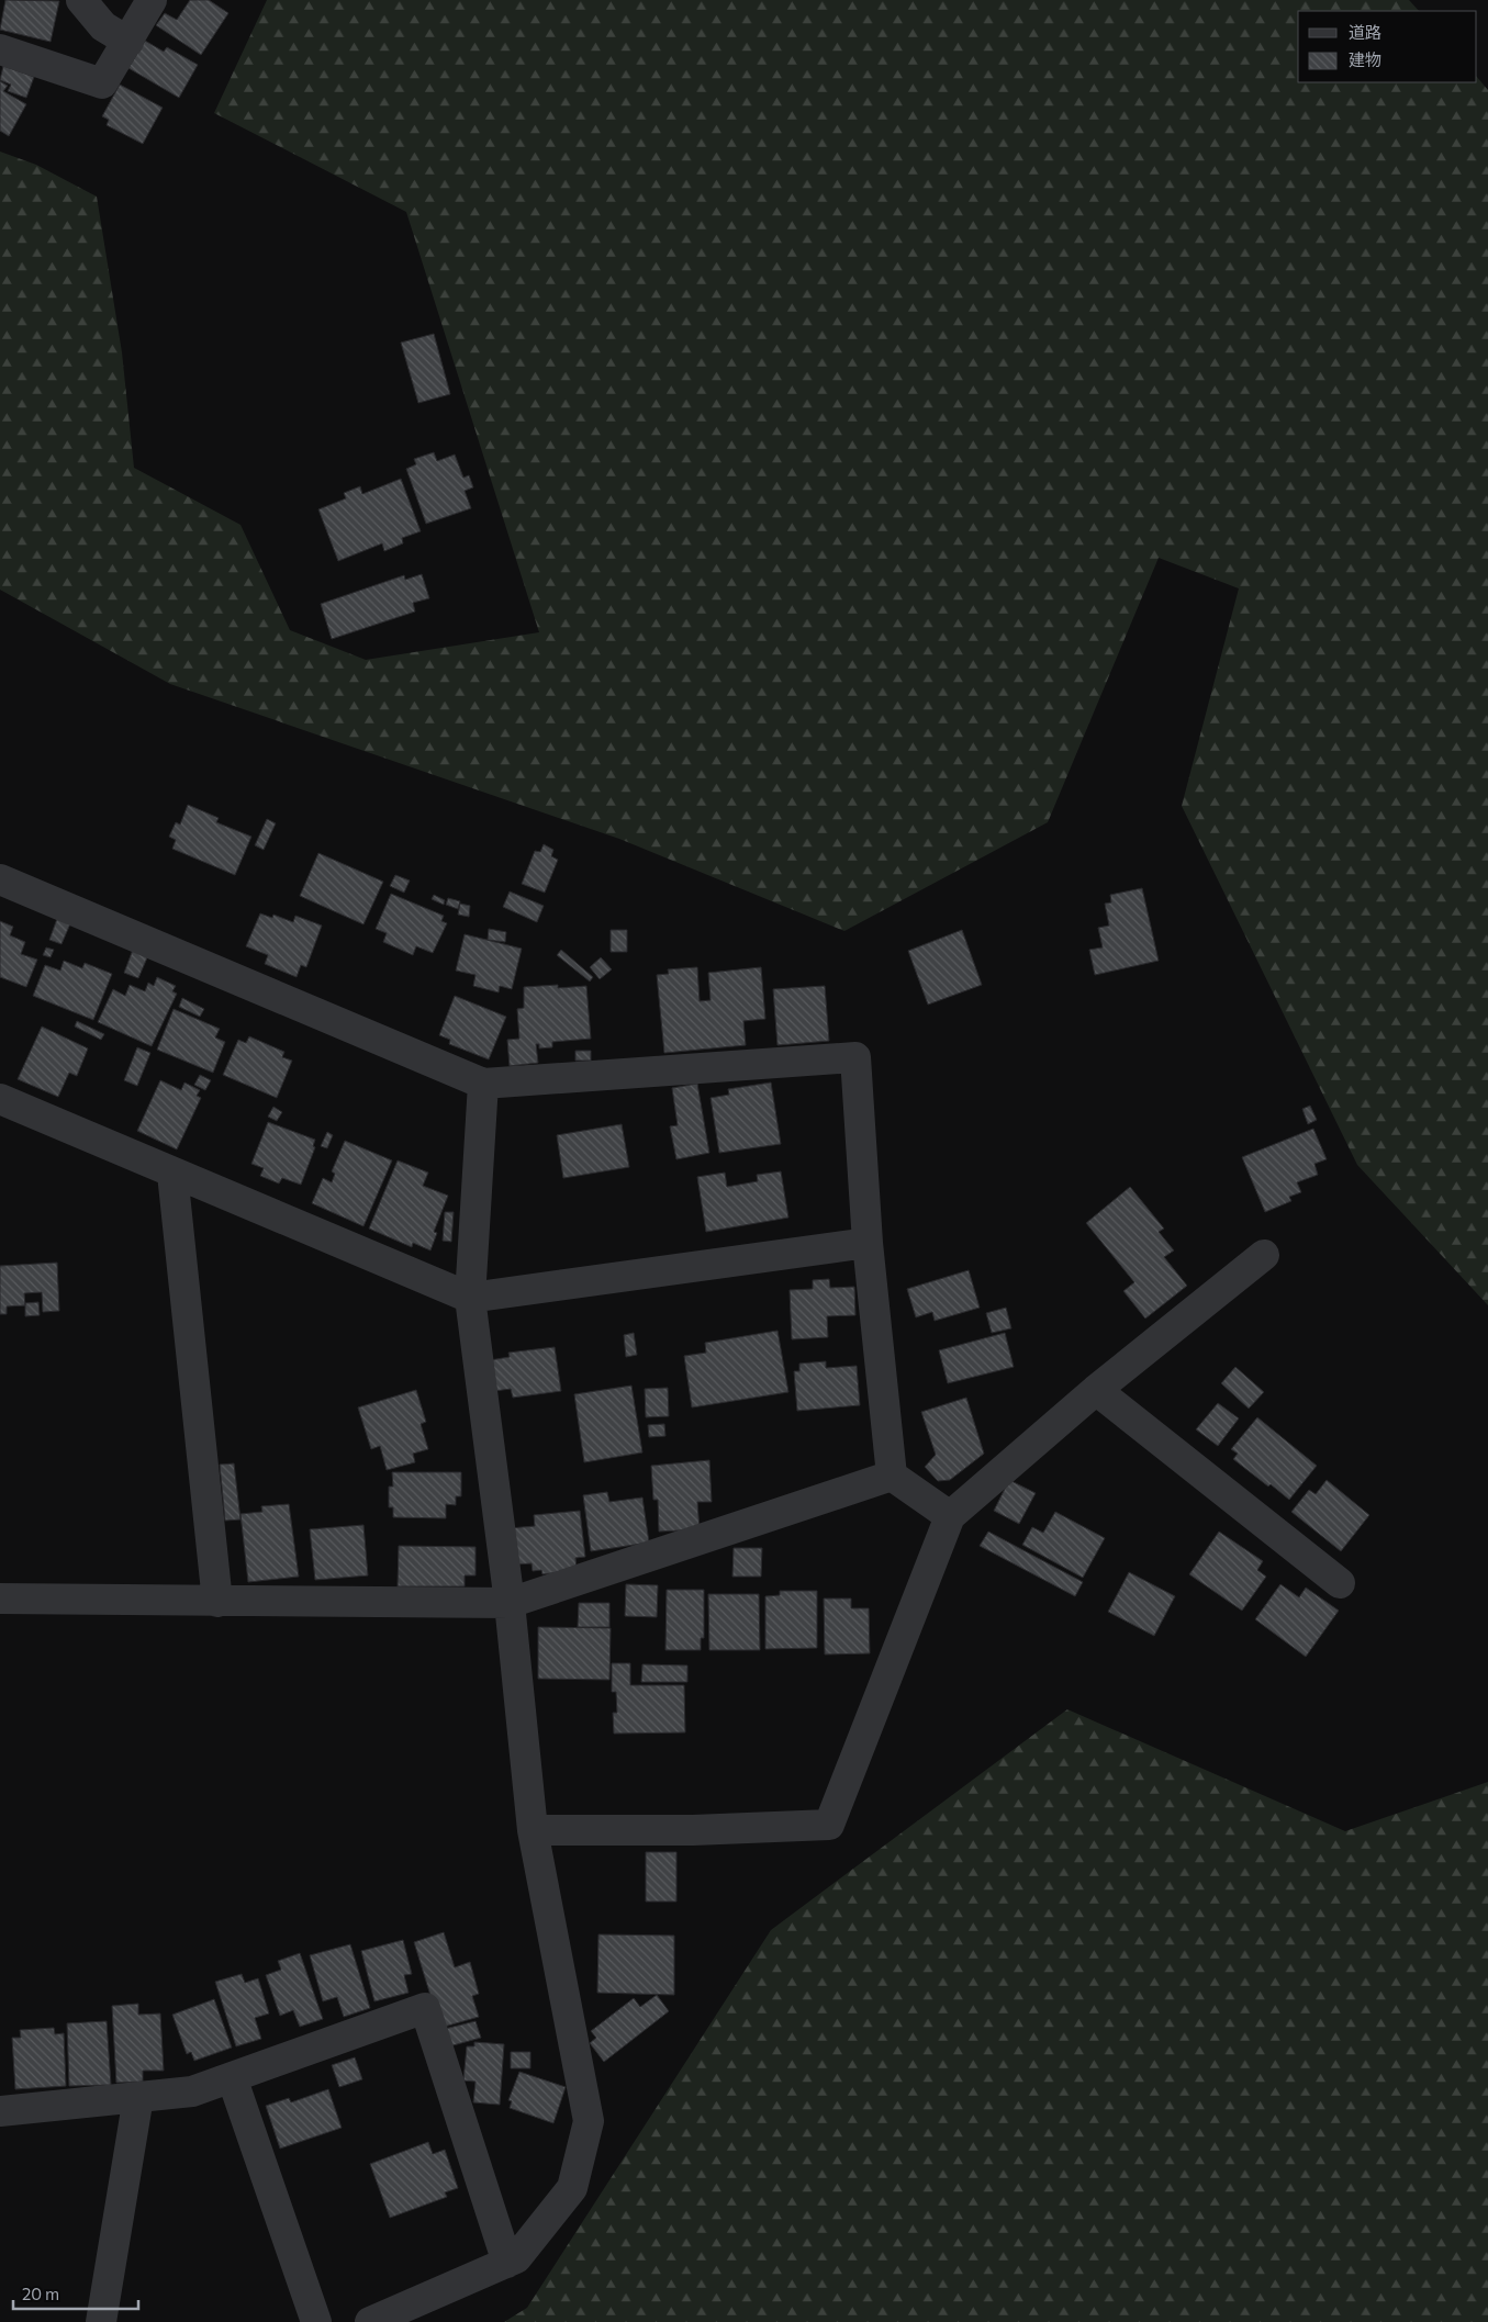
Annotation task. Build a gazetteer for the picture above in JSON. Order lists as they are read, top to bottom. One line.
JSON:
{"legend":["道路","建物"],"scale_bar":"20 m"}
